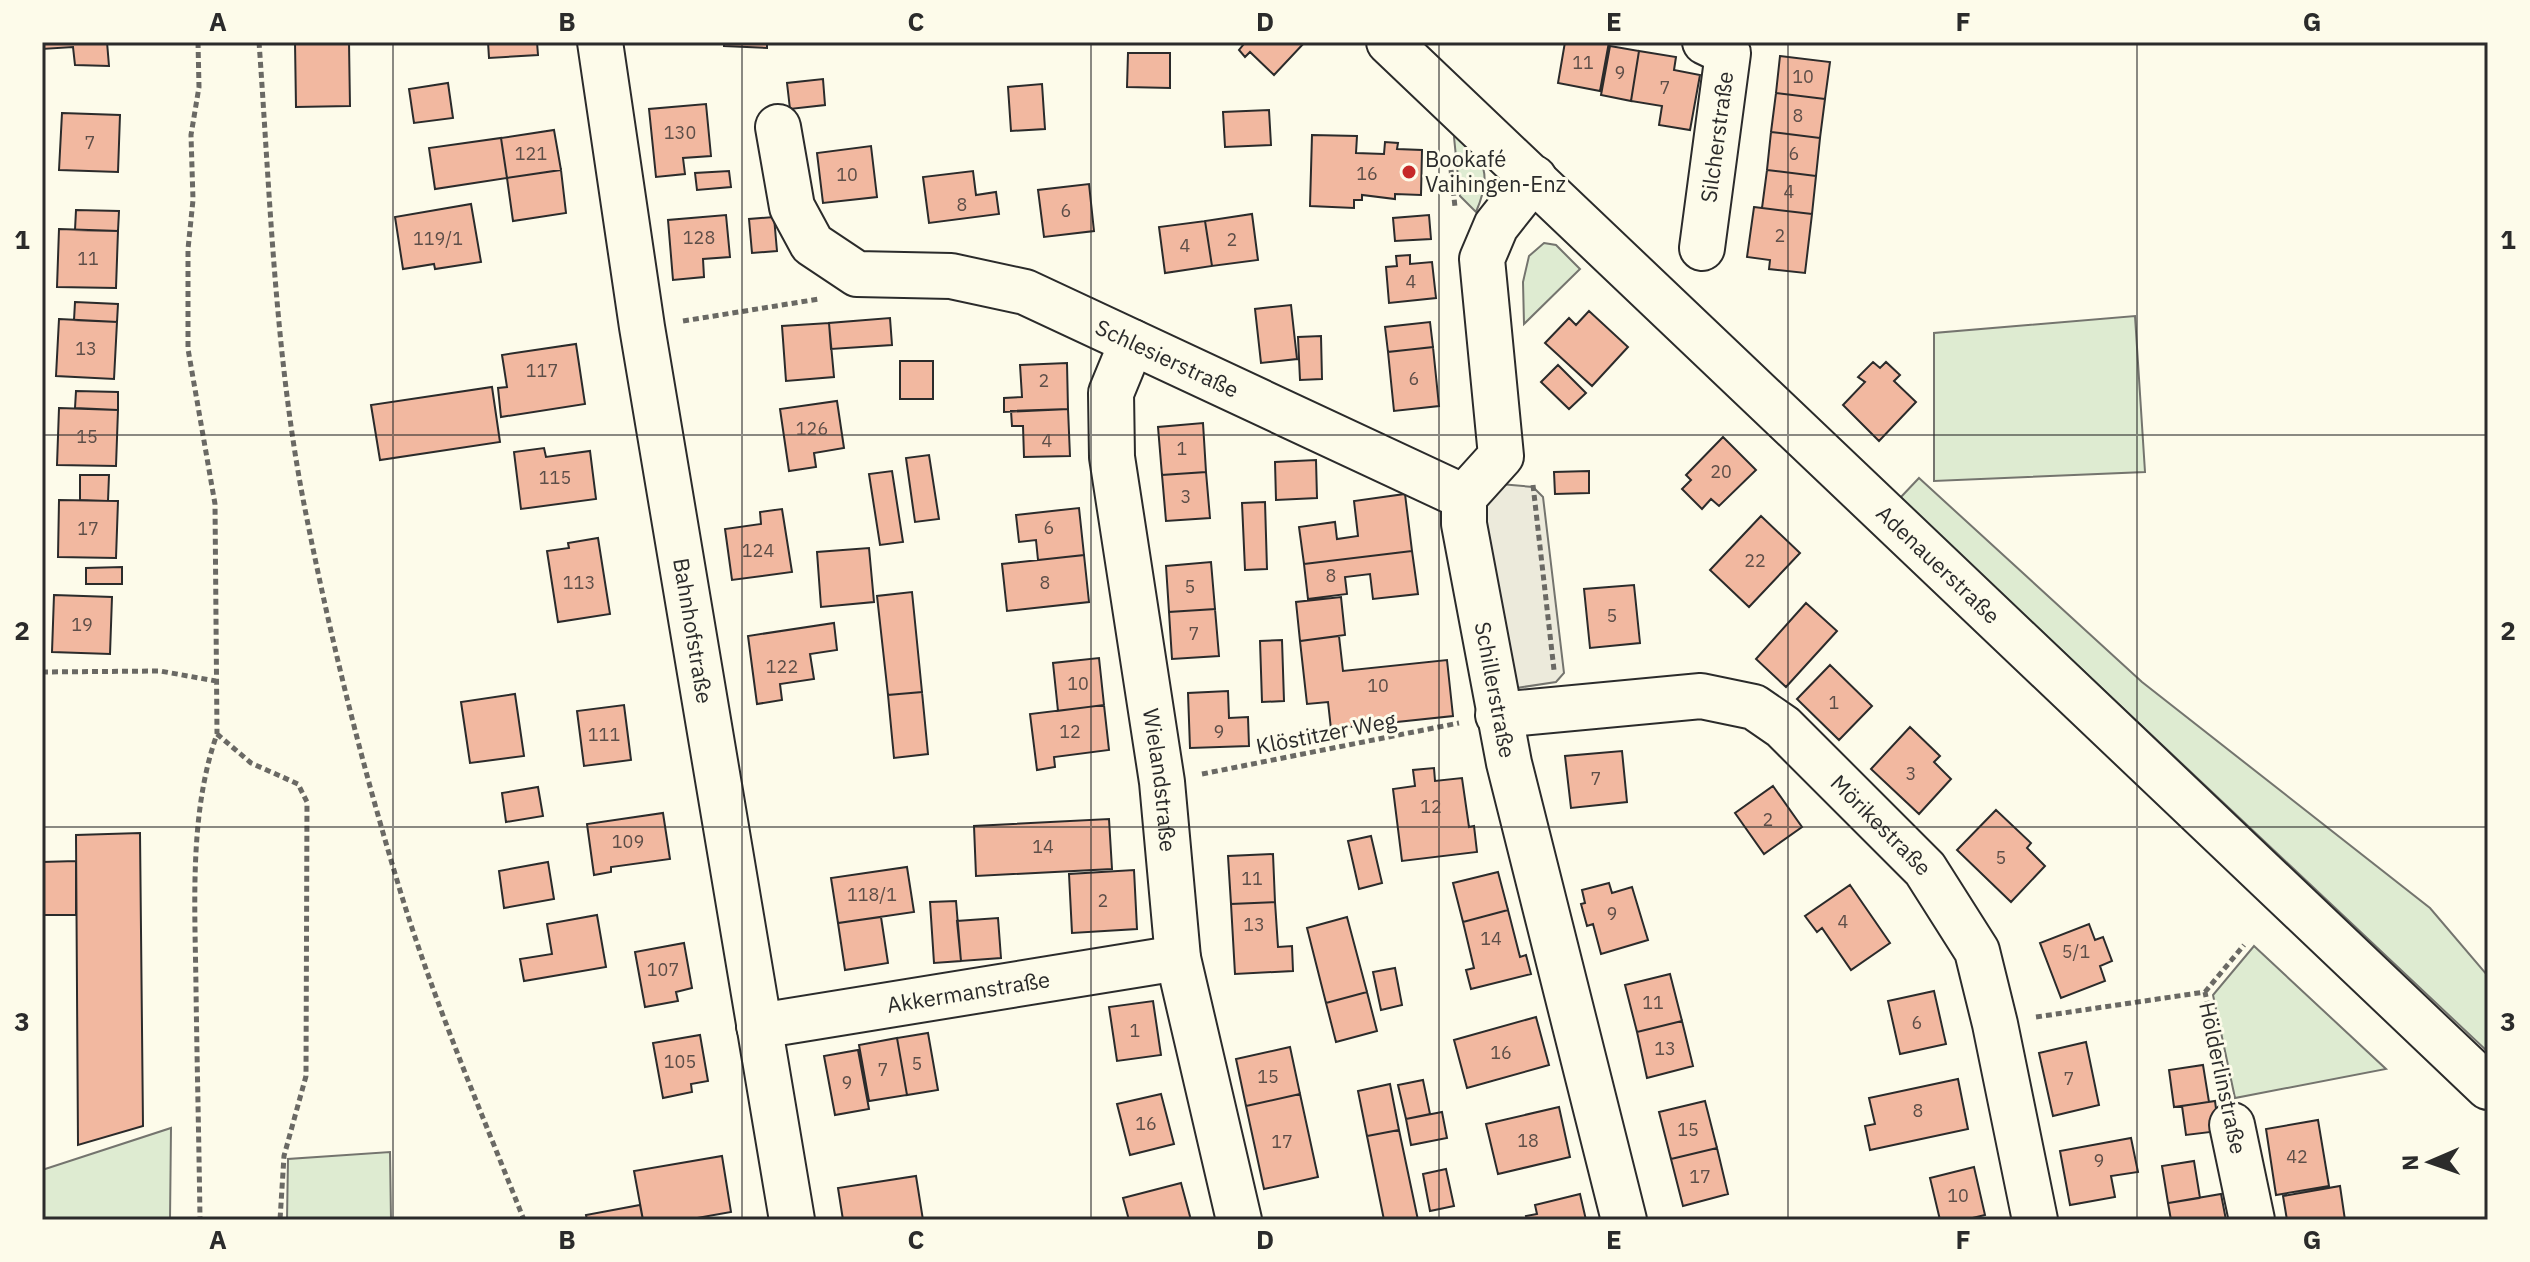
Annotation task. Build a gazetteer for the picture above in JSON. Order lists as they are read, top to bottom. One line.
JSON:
{"streets":{"street":["Silcherstraße","Schlesierstraße","Adenauerstraße","Bahnhofstraße","Schillerstraße","Wielandstraße","Mörikestraße","Akkermanstraße","Hölderlinstraße"],"path":["Klöstitzer Weg"]},"crossings":[["Schlesierstraße","Schillerstraße"],["Schlesierstraße","Wielandstraße"],["Bahnhofstraße","Akkermanstraße"],["Schillerstraße","Klöstitzer Weg"],["Schillerstraße","Mörikestraße"],["Klöstitzer Weg","Wielandstraße"],["Klöstitzer Weg","Mörikestraße"],["Wielandstraße","Akkermanstraße"]],"places":["Bookafé Vaihingen-Enz"],"house_numbers":["11","9","10","7","8","130","7","121","6","16","10","4","8","6","2","128","119/1","2","4","11","4","13","117","6","2","126","15","4","1","20","115","3","6","17","124","22","8","113","8","5","5","19","7","122","10","10","1","12","9","111","3","7","12","2","109","14","5","11","118/1","2","9","4","13","14","5/1","107","11","6","1","13","16","105","5","7","15","7","9","8","16","15","18","17","42","9","17","10"],"north":"left","grid":{"columns":["A","B","C","D","E","F","G"],"rows":["1","2","3"]}}
